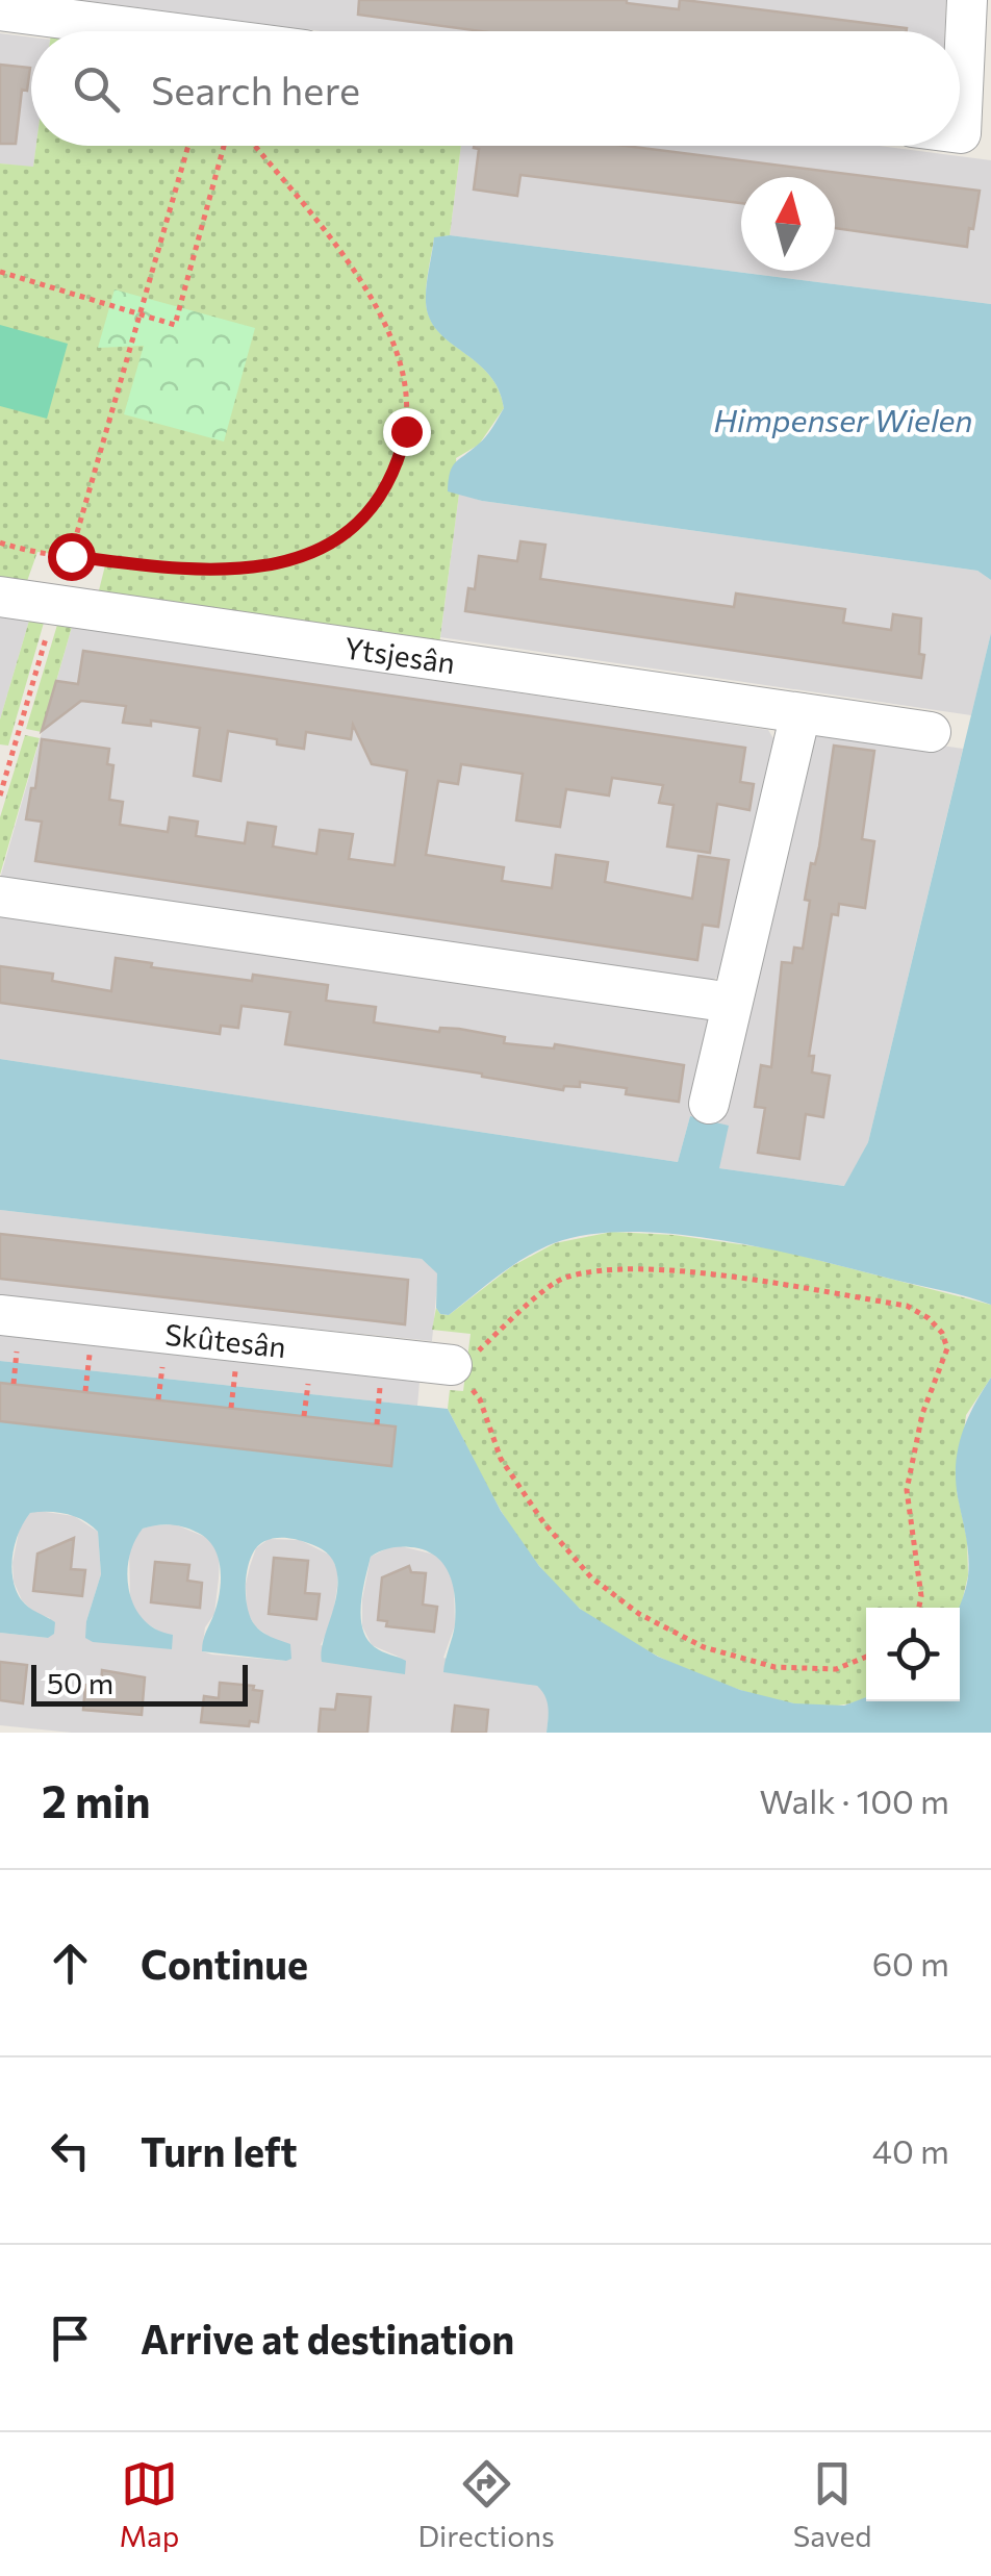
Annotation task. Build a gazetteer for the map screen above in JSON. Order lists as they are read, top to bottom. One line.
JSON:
{"streets":{"street":["Ytsjesân","Skûtesân"]},"water":["Himpenser Wielen"],"scale_bar":"50 m","north":"top","page":{"search":"Search here","scale":"50 m","heading":["2 min","Walk · 100 m"],"list":[["Continue","60 m"],["Turn left","40 m"],"Arrive at destination"],"nav":["Map","Directions","Saved"]}}
